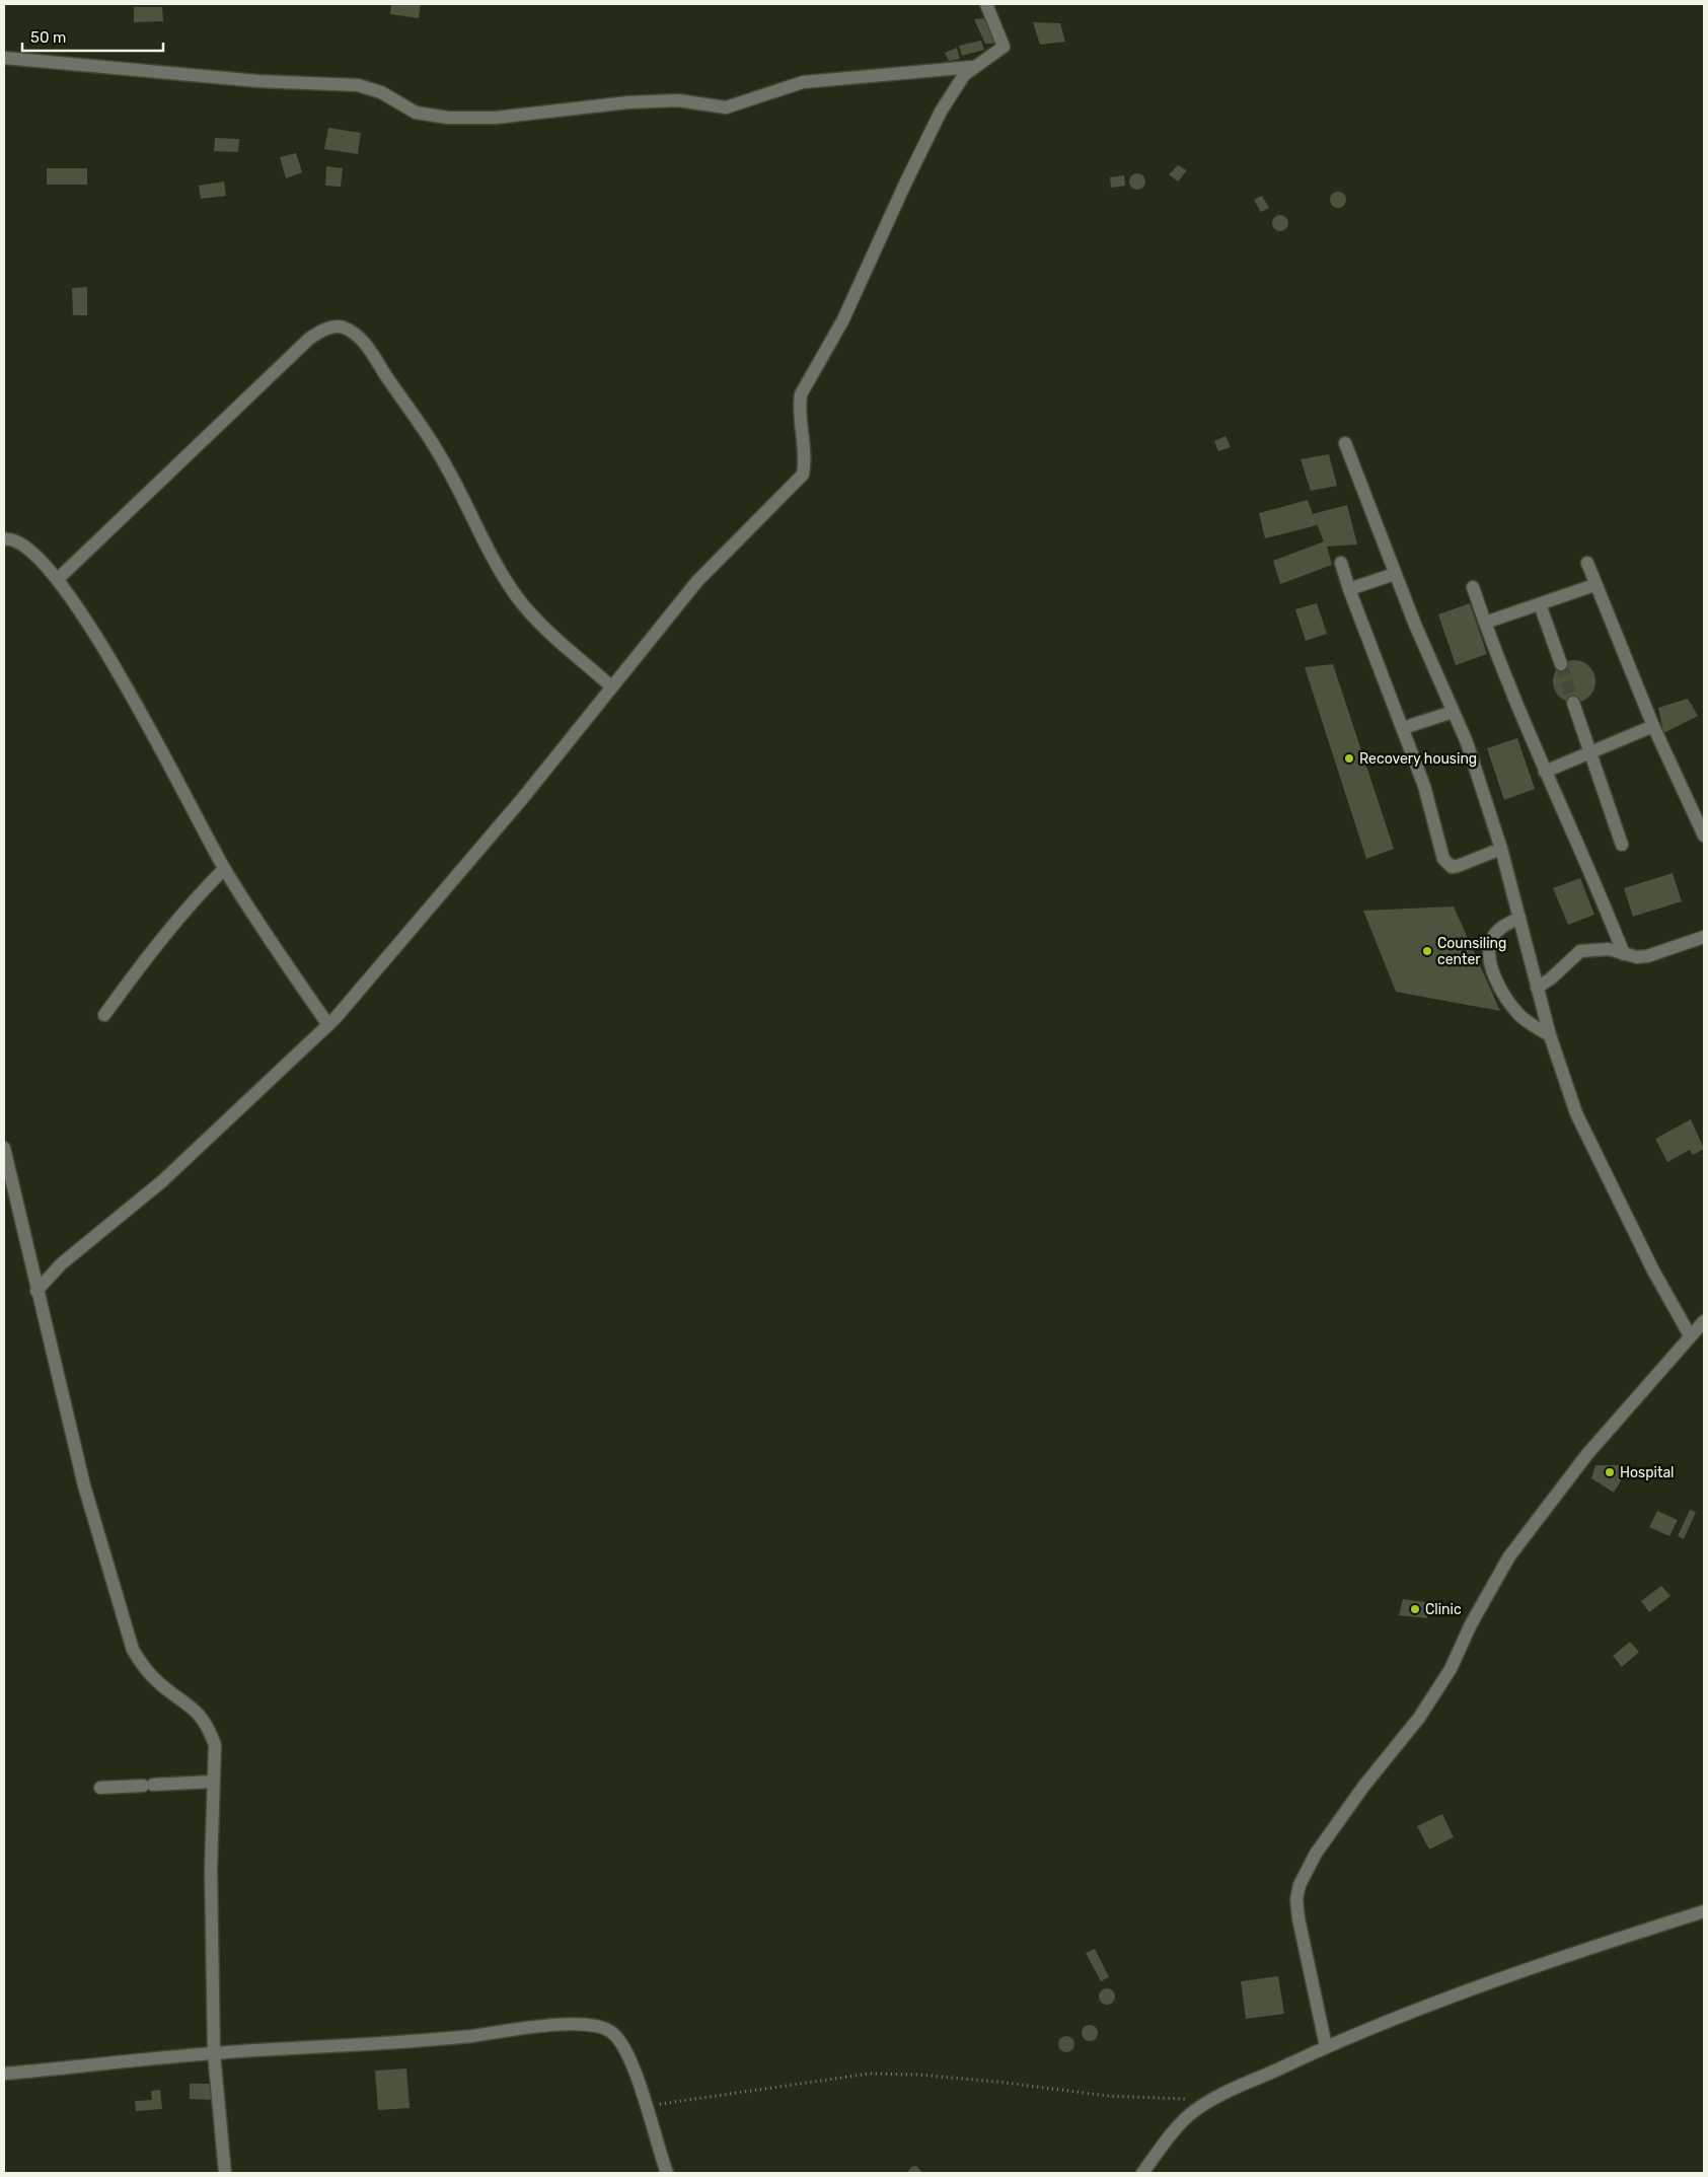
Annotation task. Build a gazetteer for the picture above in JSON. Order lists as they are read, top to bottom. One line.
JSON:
{"places":["Recovery housing","Counsiling center","Hospital","Clinic"],"scale_bar":"50 m"}
